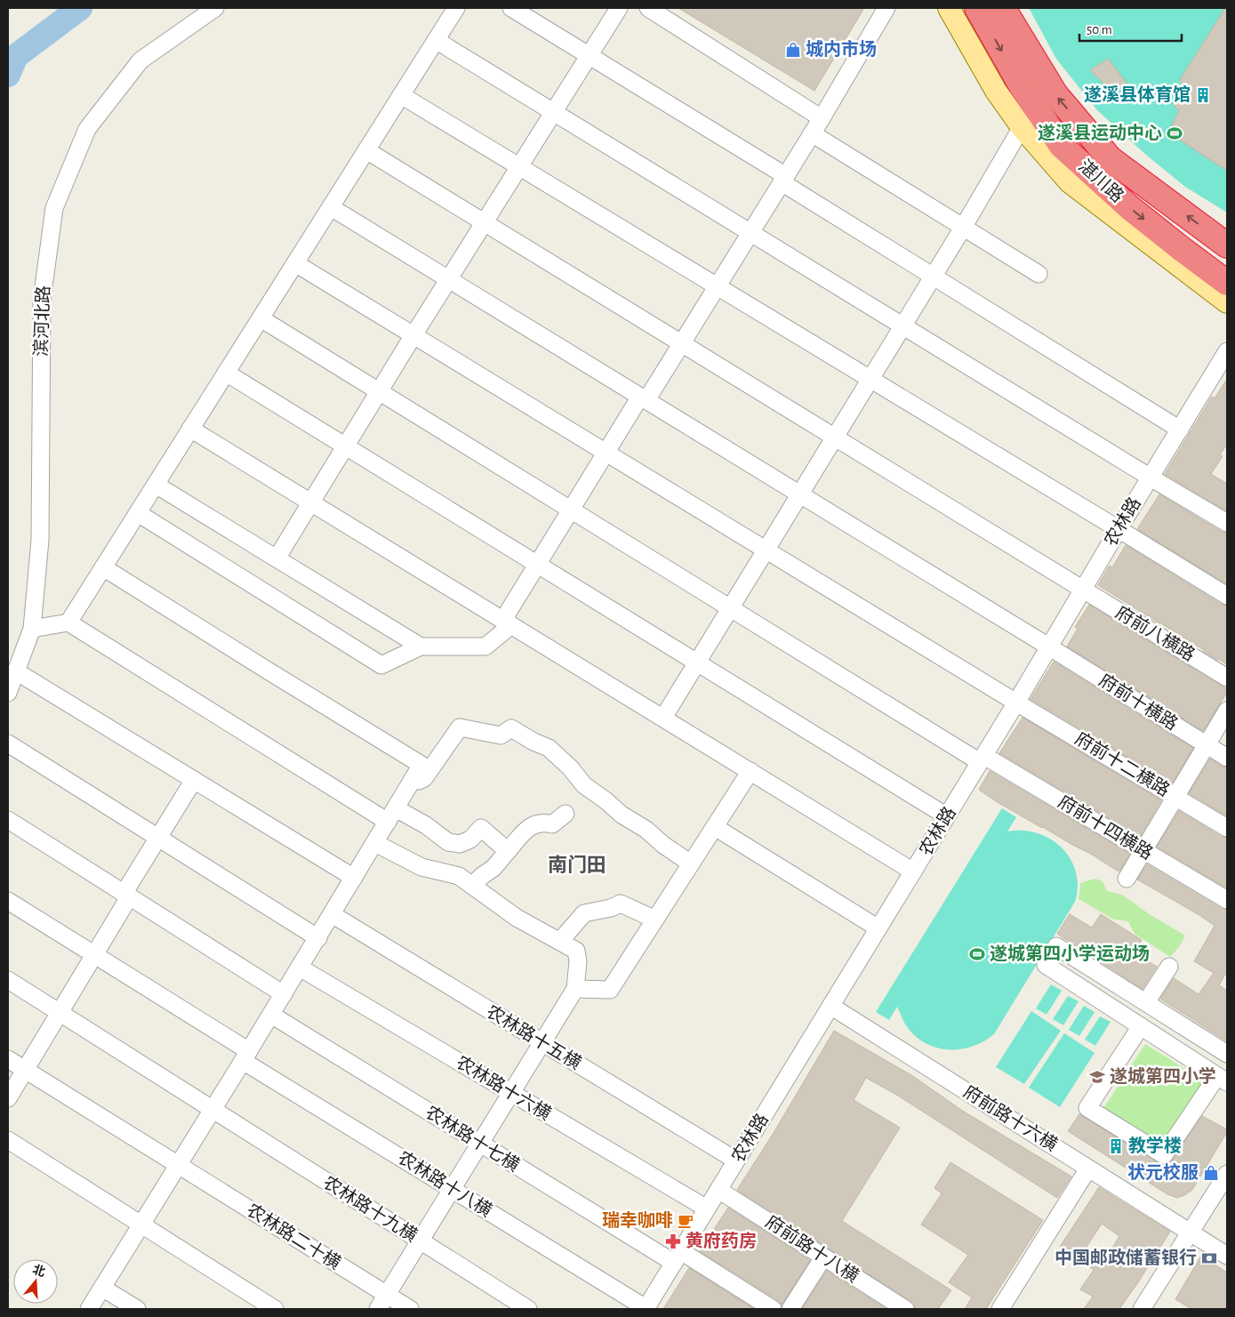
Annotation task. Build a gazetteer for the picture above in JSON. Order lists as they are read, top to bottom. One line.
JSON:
{"streets":{"highway":["湛川路"],"street":["滨河北路","农林路","府前八横路","府前十横路","府前十二横路","府前十四横路","农林路十五横","农林路十六横","府前路十六横","农林路十七横","农林路十八横","农林路十九横","农林路二十横","府前路十八横"]},"crossings":[["农林路","府前八横路"],["农林路","府前十横路"],["农林路","府前十二横路"],["农林路","府前十四横路"],["农林路","农林路十五横"],["农林路","农林路十六横"],["农林路","府前路十六横"],["农林路","农林路十七横"],["农林路","农林路十八横"],["农林路","府前路十八横"]],"districts":["南门田"],"places":{"shop":["城内市场","状元校服"],"building":["遂溪县体育馆","教学楼"],"sports":["遂溪县运动中心","遂城第四小学运动场"],"school or university":["遂城第四小学"],"cafe":["瑞幸咖啡"],"pharmacy":["黄府药房"],"bank":["中国邮政储蓄银行"]},"scale_bar":"50 m","north":"top"}
